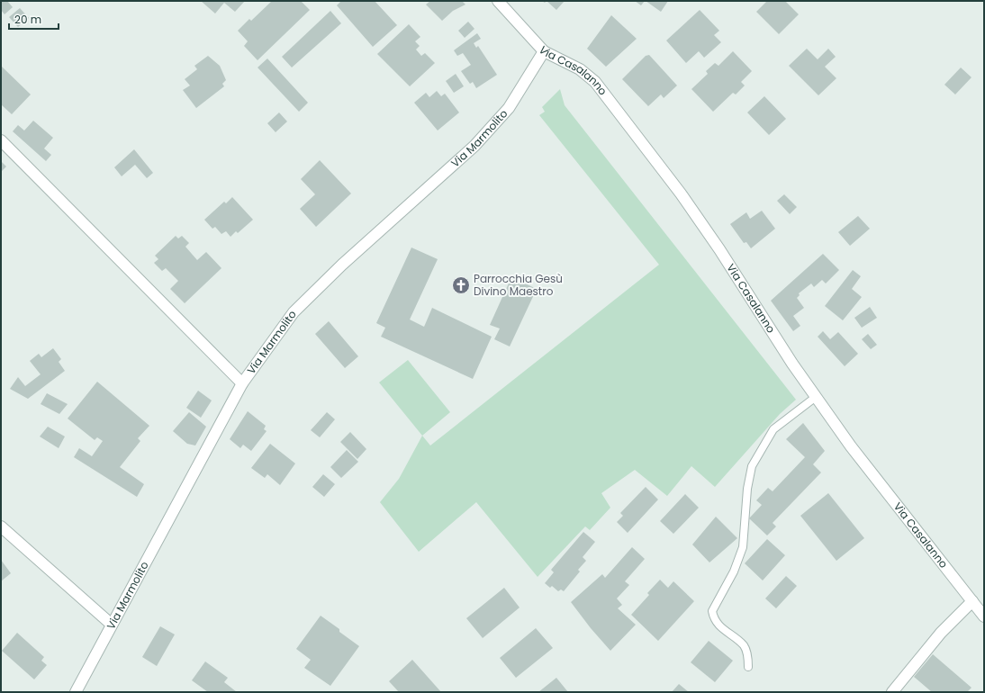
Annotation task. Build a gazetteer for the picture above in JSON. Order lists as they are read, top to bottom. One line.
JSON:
{"streets":{"street":["Via Casalanno","Via Marmolito"]},"crossings":[["Via Casalanno","Via Marmolito"]],"places":{"church":["Parrocchia Gesù Divino Maestro"]},"scale_bar":"20 m"}
